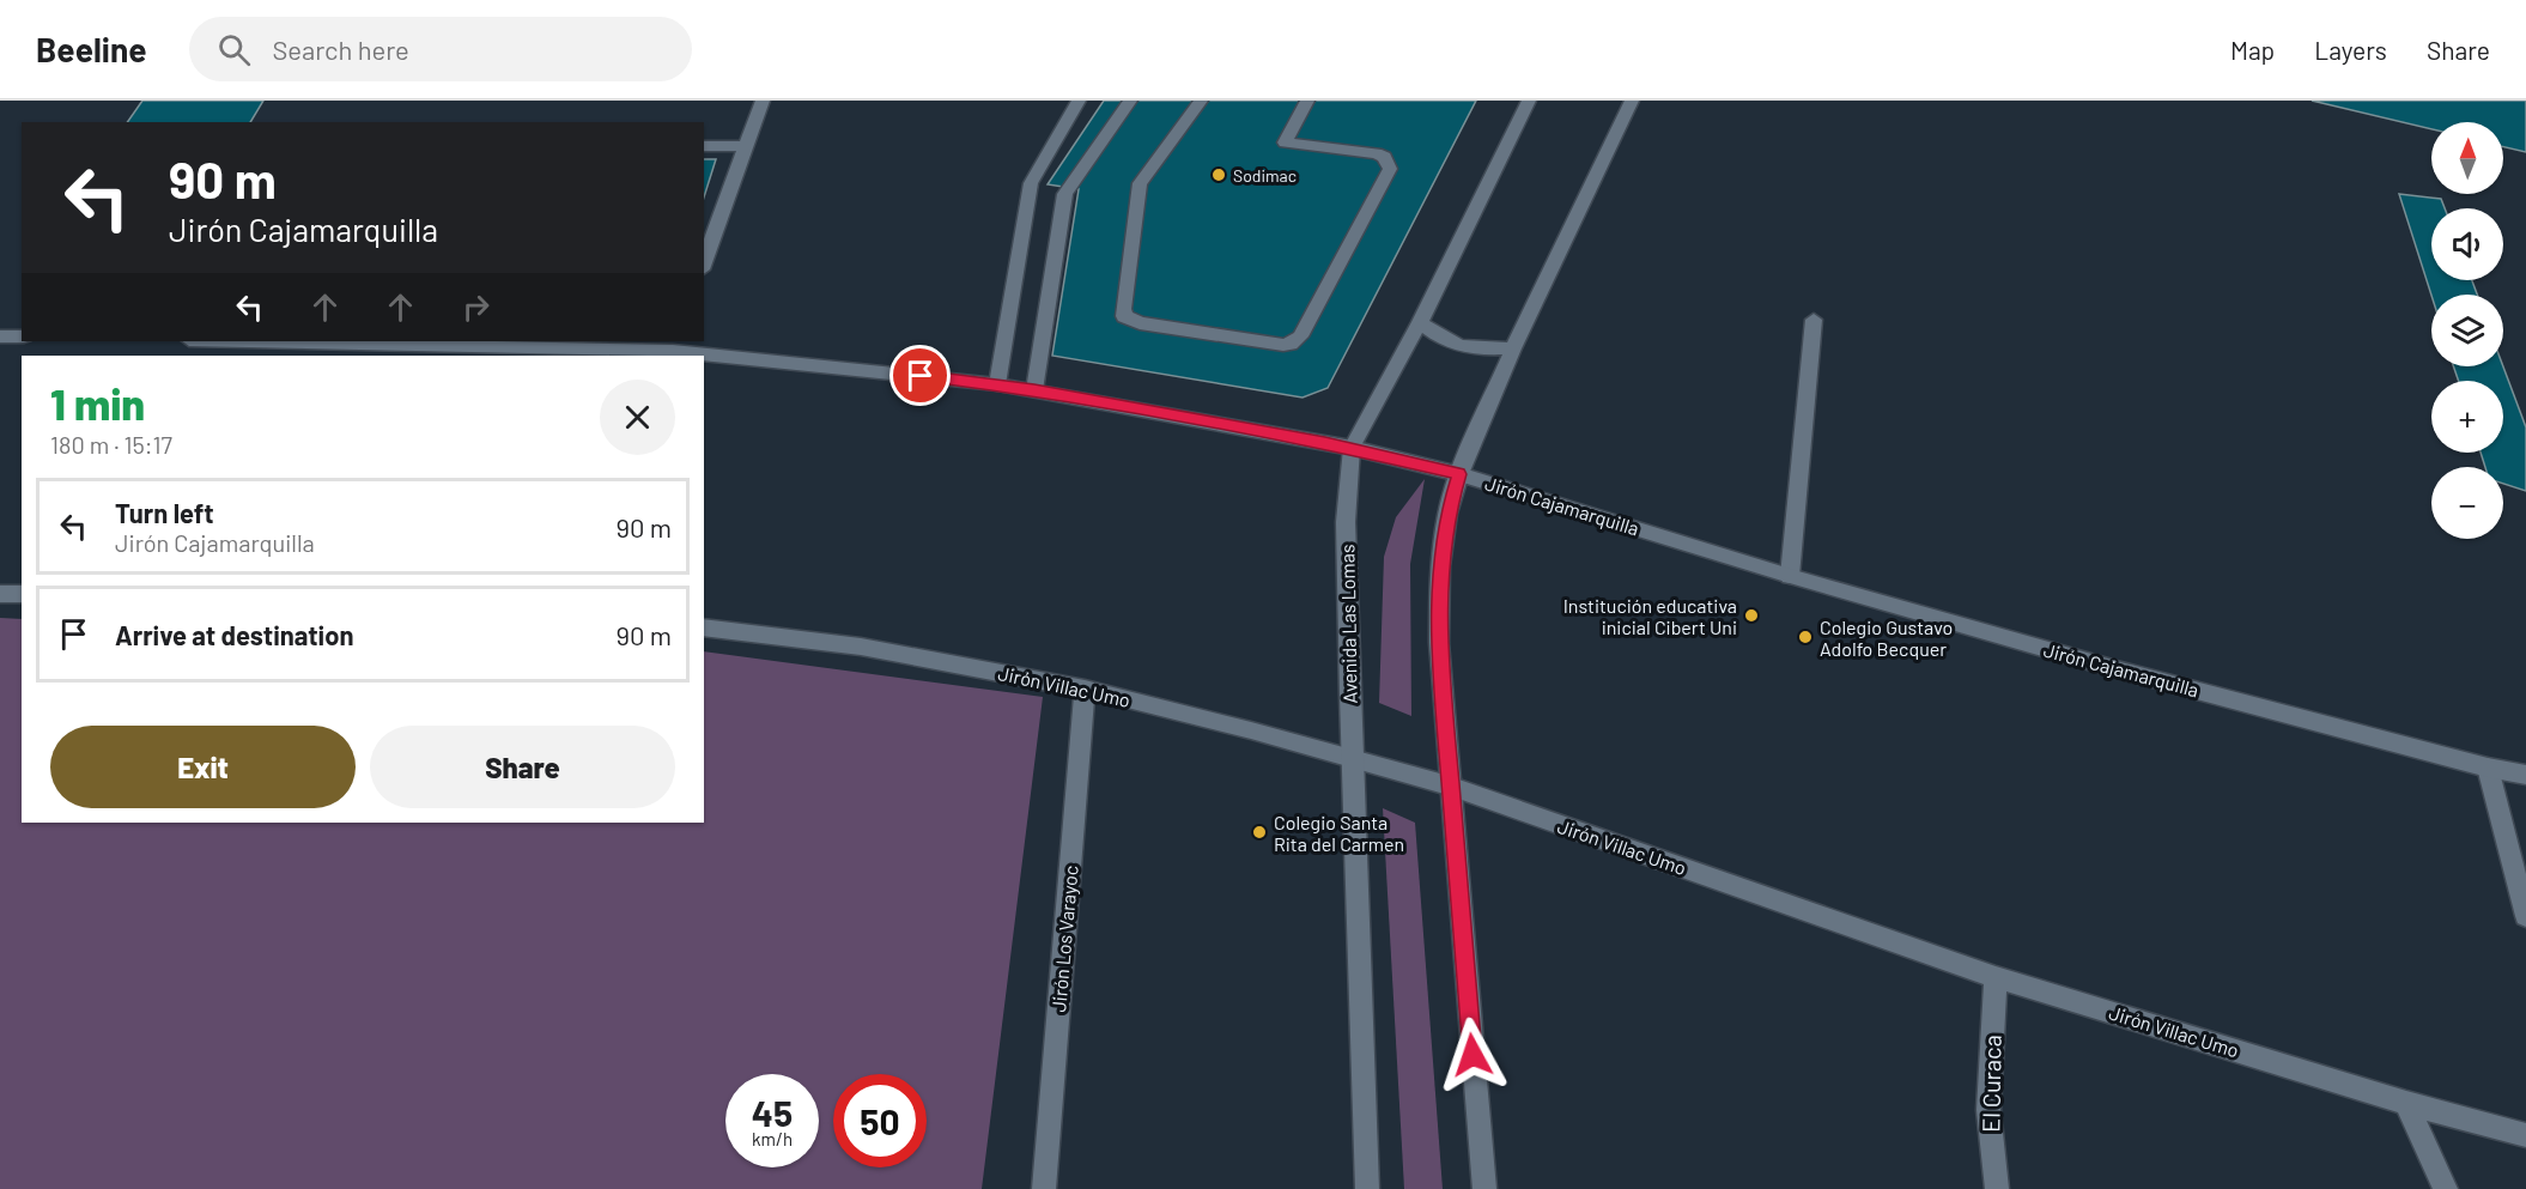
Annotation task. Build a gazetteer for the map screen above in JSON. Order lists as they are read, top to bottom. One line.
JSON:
{"streets":{"street":["Jirón Cajamarquilla","Avenida Las Lomas","Jirón Villac Umo","Jirón Los Varayoc","El Curaca"]},"crossings":[["Jirón Cajamarquilla","Avenida Las Lomas"],["Avenida Las Lomas","Jirón Villac Umo"],["Jirón Villac Umo","Jirón Los Varayoc"],["Jirón Villac Umo","El Curaca"]],"places":["Sodimac","Institución educativa inicial Cibert Uni","Colegio Gustavo Adolfo Becquer","Colegio Santa Rita del Carmen"],"north":"top","page":{"header":"Beeline","search":"Search here","nav":["Map","Layers","Share"],"map_buttons":["+","−"],"turn":["90 m","Jirón Cajamarquilla"],"heading":["1 min","180 m · 15:17"],"list":[{"name":"Turn left","note":"Jirón Cajamarquilla","value":"90 m"},{"name":"Arrive at destination","value":"90 m"}],"buttons":["Exit","Share"],"speed":"45 km/h","limit":"50"}}
